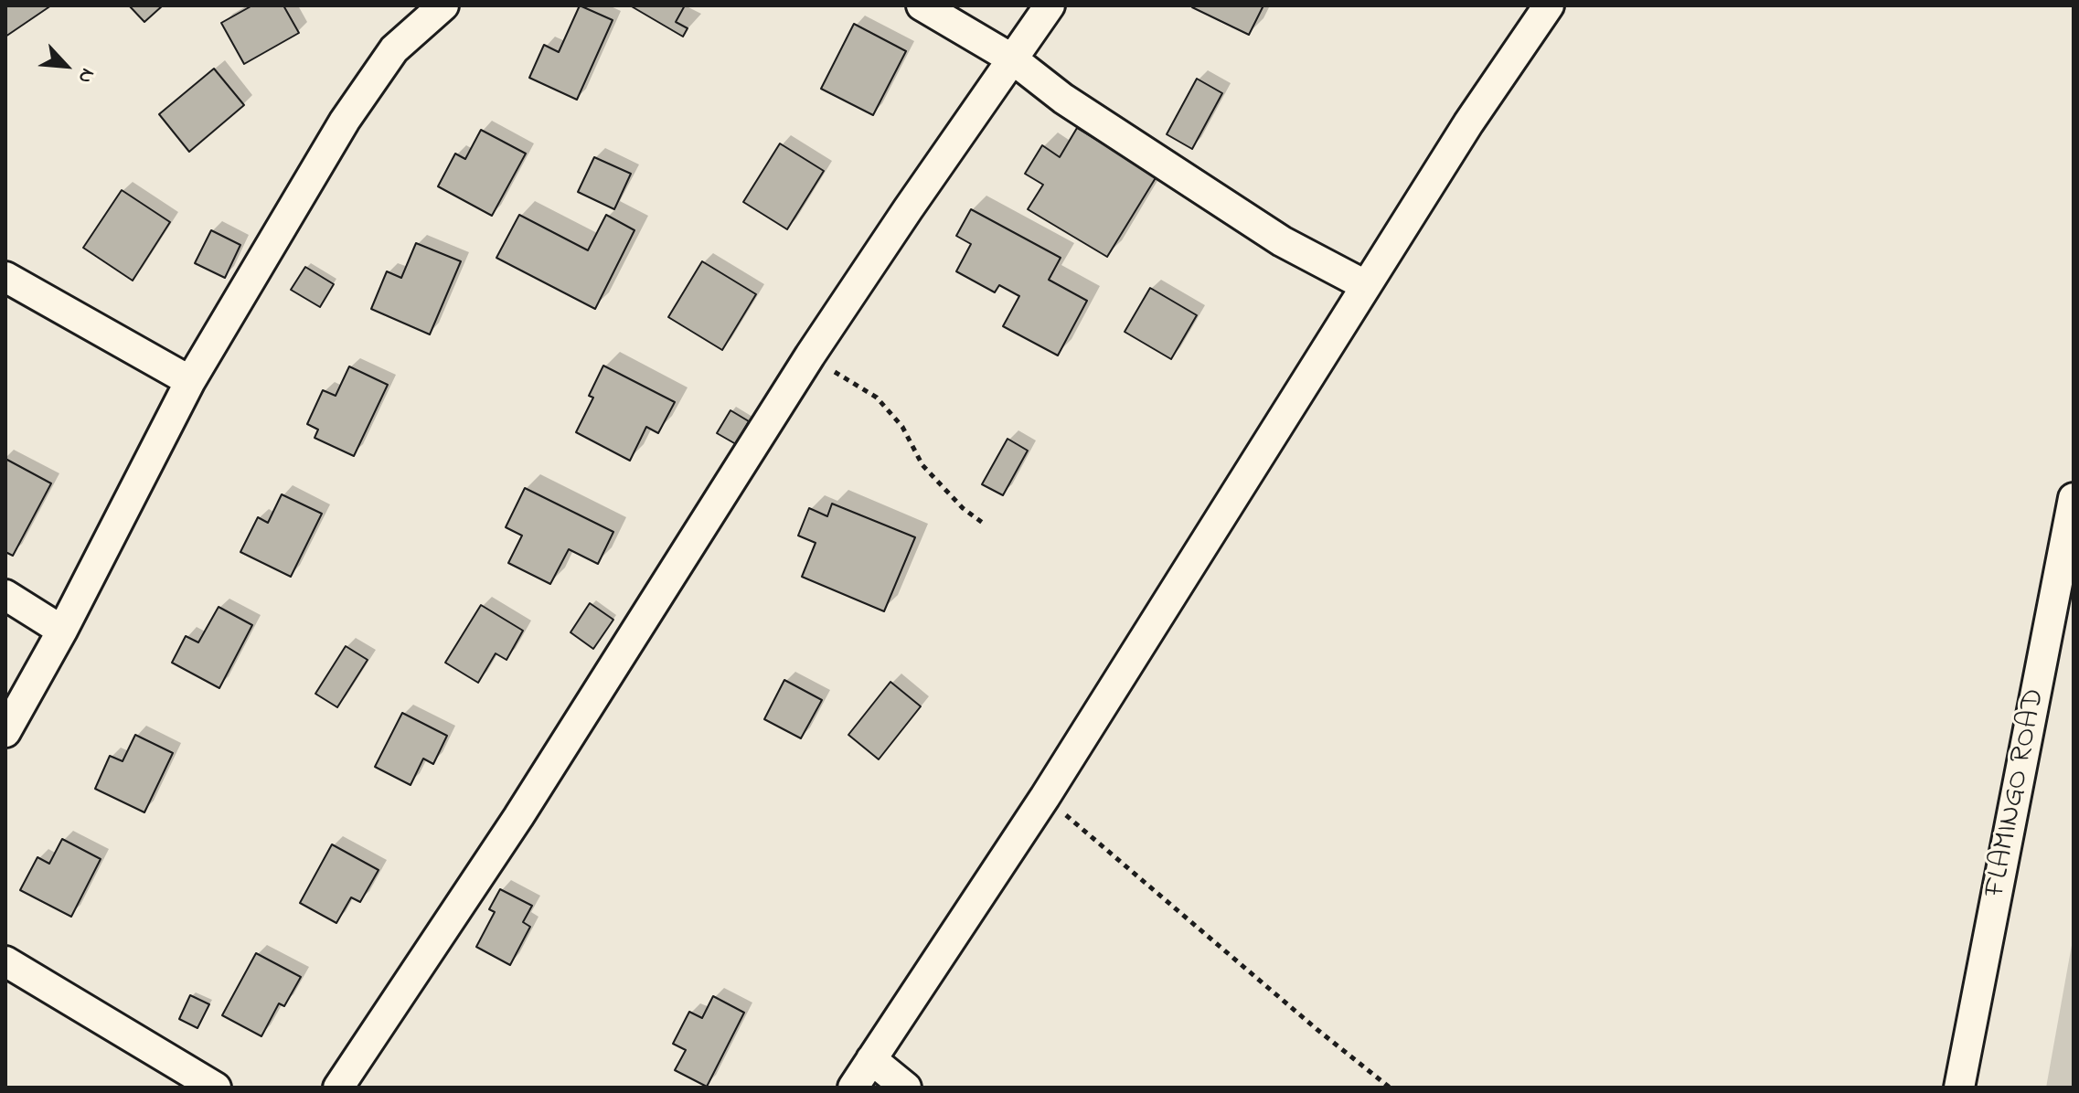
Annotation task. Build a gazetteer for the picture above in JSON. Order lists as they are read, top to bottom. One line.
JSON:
{"streets":{"street":["FLAMINGO ROAD"]},"north":"bottom right"}
